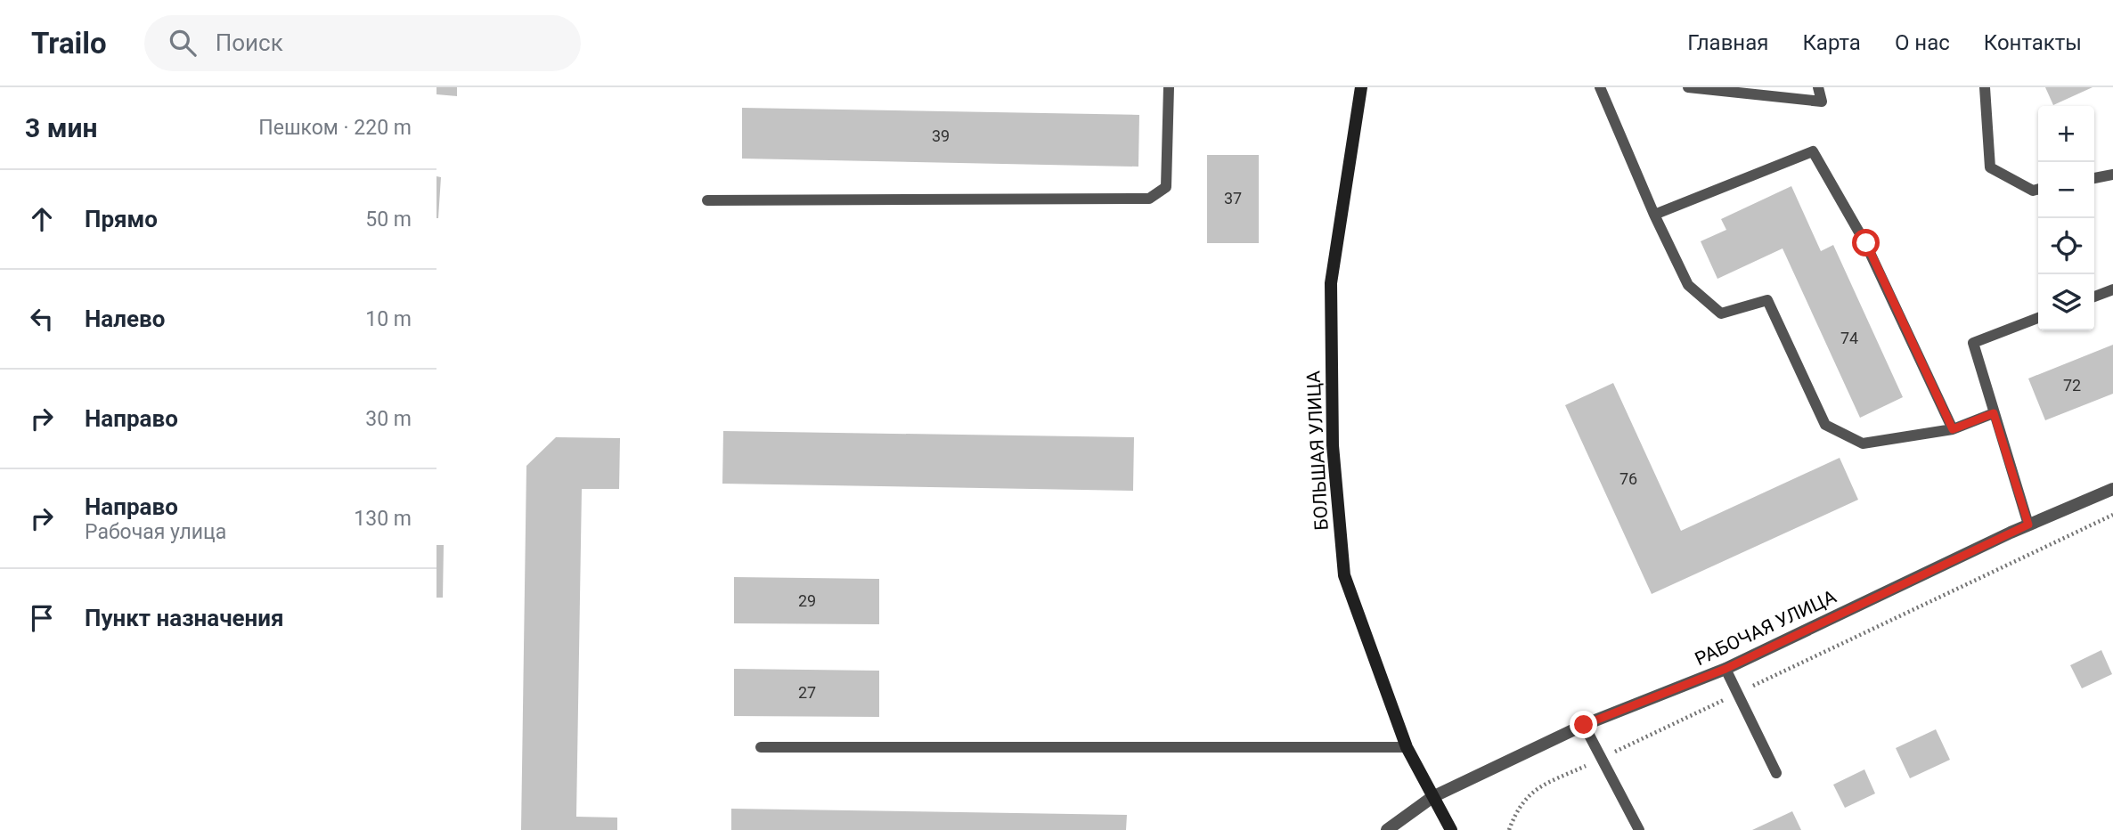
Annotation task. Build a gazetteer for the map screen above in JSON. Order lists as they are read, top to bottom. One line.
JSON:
{"streets":{"street":["БОЛЬШАЯ УЛИЦА","РАБОЧАЯ УЛИЦА"]},"crossings":[["БОЛЬШАЯ УЛИЦА","РАБОЧАЯ УЛИЦА"]],"house_numbers":["39","37","74","72","76","29","27"],"page":{"header":"Trailo","search":"Поиск","nav":["Главная","Карта","О нас","Контакты"],"heading":["3 мин","Пешком · 220 m"],"map_buttons":["+","−"],"list":[["Прямо","50 m"],["Налево","10 m"],["Направо","30 m"],["Направо","Рабочая улица","130 m"],"Пункт назначения"]}}
